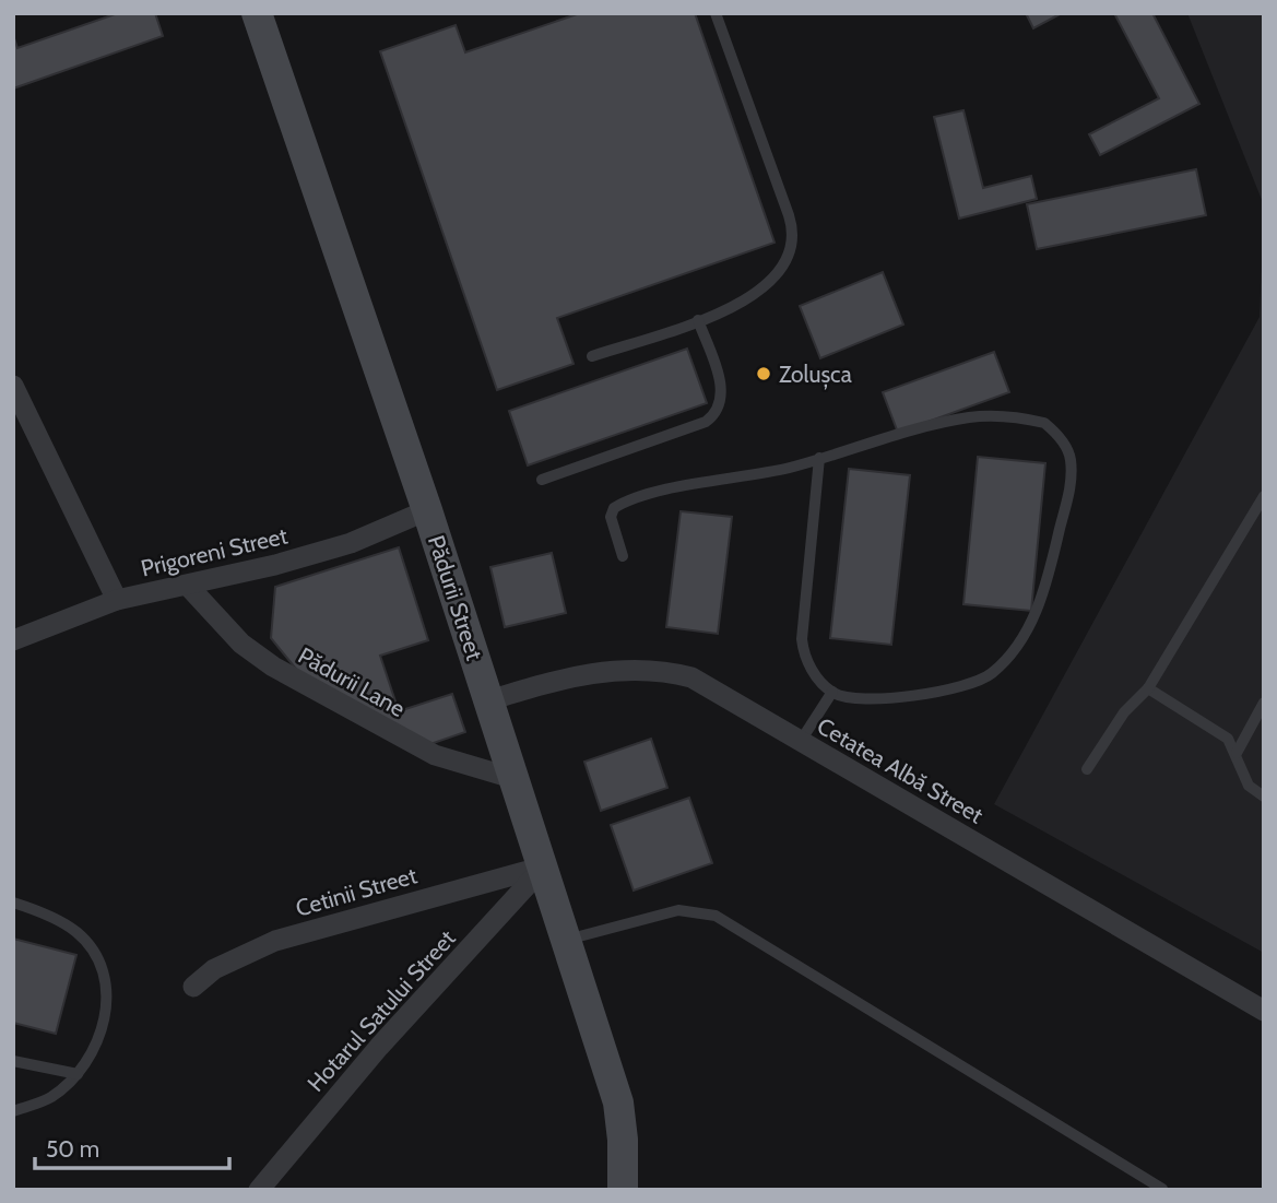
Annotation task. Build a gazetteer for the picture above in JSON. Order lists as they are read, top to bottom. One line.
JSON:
{"streets":{"main road":["Pădurii Street"],"street":["Prigoreni Street","Pădurii Lane","Cetatea Albă Street","Cetinii Street","Hotarul Satului Street"]},"crossings":[["Prigoreni Street","Pădurii Street"],["Prigoreni Street","Pădurii Lane"],["Pădurii Street","Pădurii Lane"],["Pădurii Street","Cetatea Albă Street"],["Pădurii Street","Cetinii Street"],["Pădurii Street","Hotarul Satului Street"],["Cetinii Street","Hotarul Satului Street"]],"places":["Zolușca"],"scale_bar":"50 m"}
